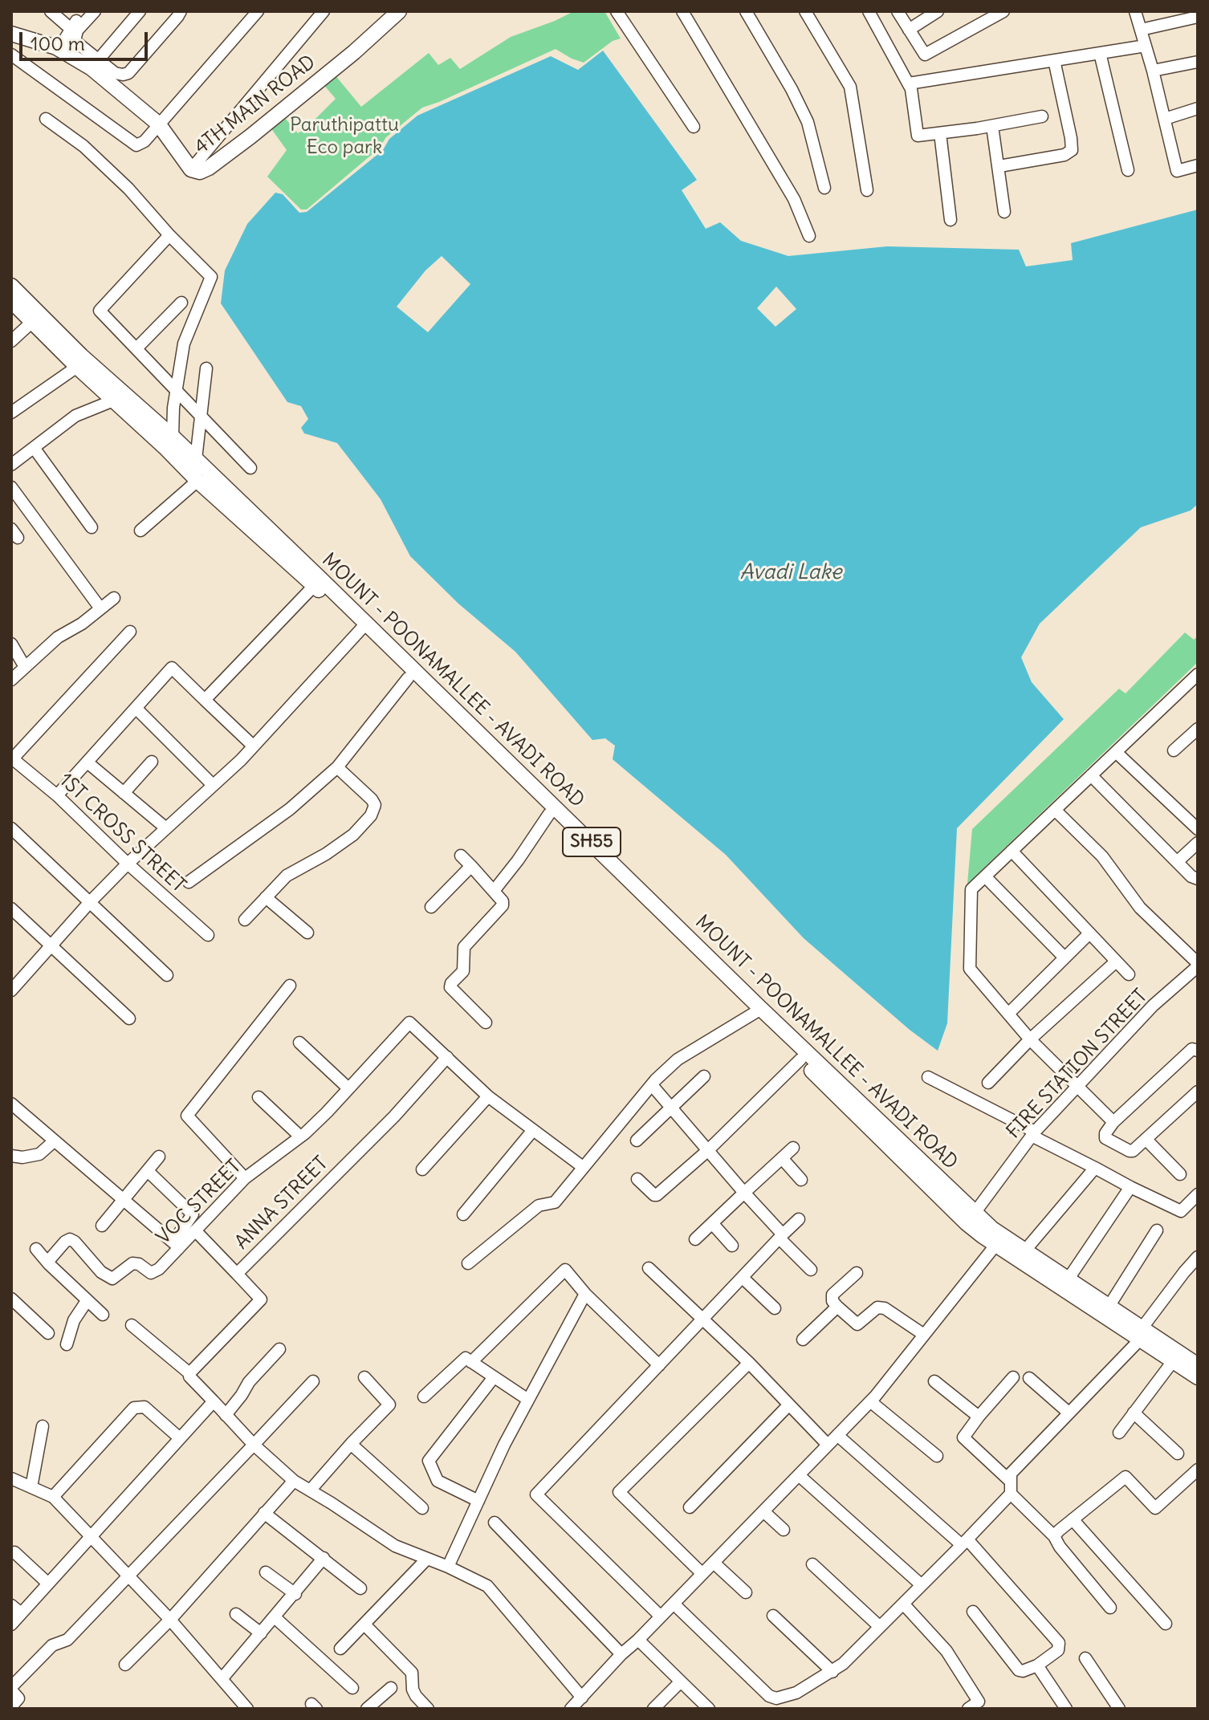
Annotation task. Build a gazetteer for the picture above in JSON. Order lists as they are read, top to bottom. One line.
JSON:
{"streets":{"main road":["4TH MAIN ROAD","MOUNT - POONAMALLEE - AVADI ROAD","SH55"],"street":["1ST CROSS STREET","FIRE STATION STREET","VOC STREET","ANNA STREET"]},"crossings":[["MOUNT - POONAMALLEE - AVADI ROAD","FIRE STATION STREET"],["VOC STREET","ANNA STREET"]],"water":["Avadi Lake"],"parks":["Paruthipattu Eco park"],"scale_bar":"100 m"}
